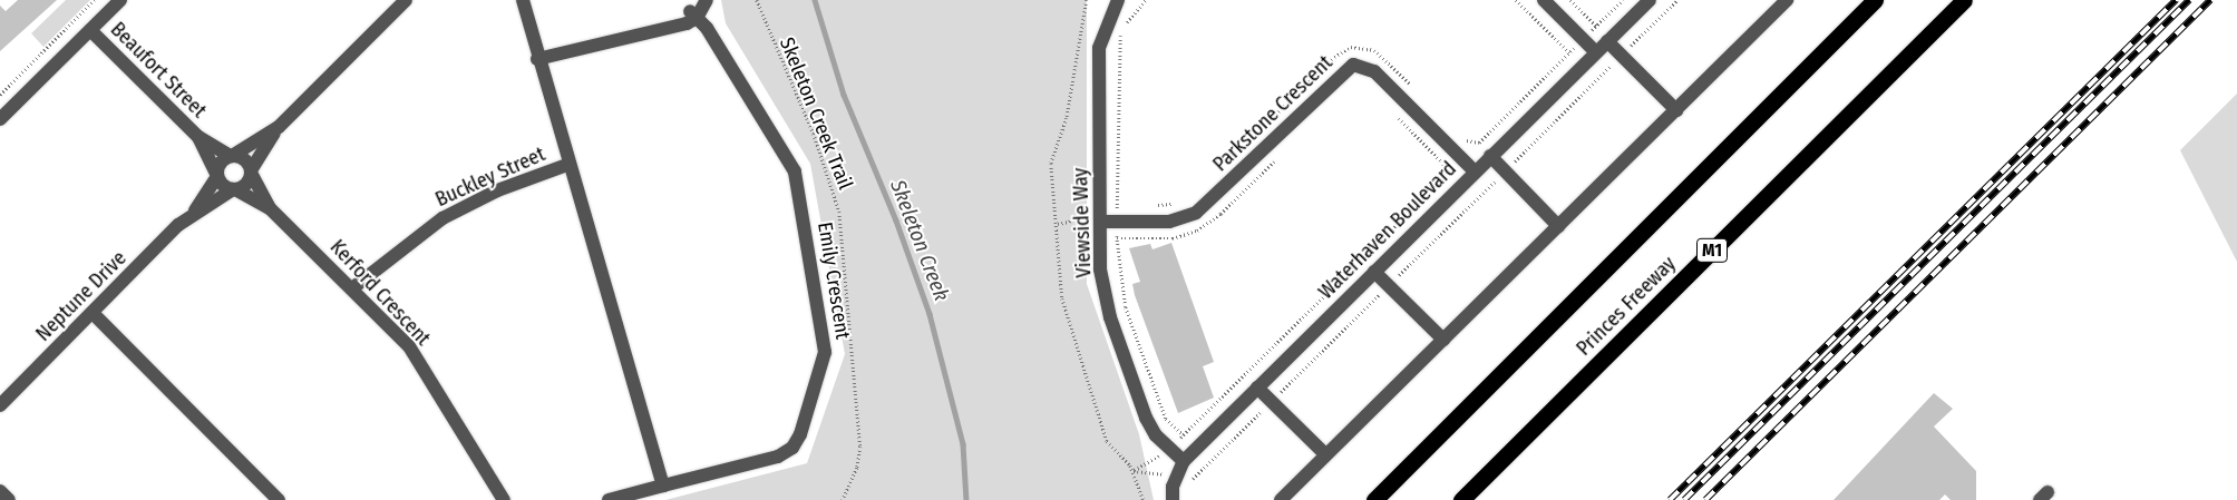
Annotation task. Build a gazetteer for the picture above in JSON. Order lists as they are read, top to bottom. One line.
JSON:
{"streets":{"highway":["M1","Princes Freeway"],"street":["Beaufort Street","Parkstone Crescent","Buckley Street","Viewside Way","Waterhaven Boulevard","Emily Crescent","Kerford Crescent","Neptune Drive"],"path":["Skeleton Creek Trail"]},"crossings":[["Beaufort Street","Kerford Crescent"],["Beaufort Street","Neptune Drive"],["Parkstone Crescent","Viewside Way"],["Parkstone Crescent","Waterhaven Boulevard"],["Buckley Street","Kerford Crescent"],["Viewside Way","Waterhaven Boulevard"],["Kerford Crescent","Neptune Drive"]],"water":["Skeleton Creek"]}
